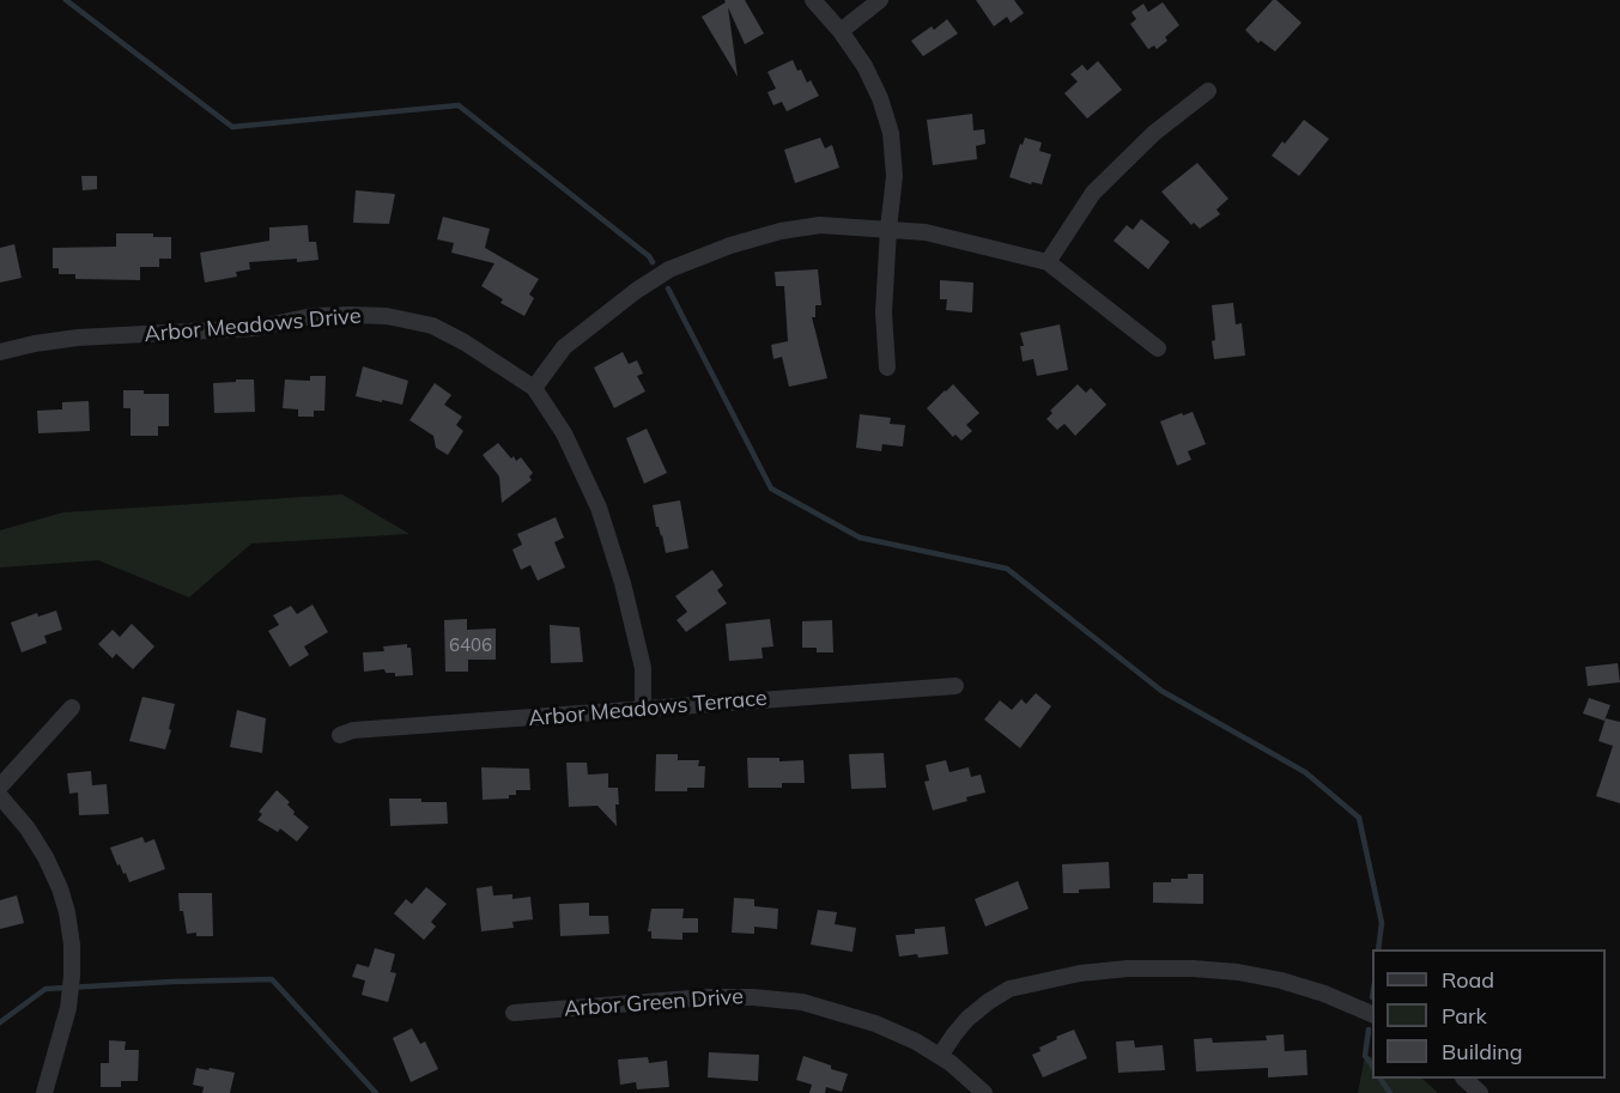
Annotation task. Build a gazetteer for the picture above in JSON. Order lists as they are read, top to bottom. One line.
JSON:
{"streets":{"street":["Arbor Meadows Drive","Arbor Meadows Terrace","Arbor Green Drive"]},"crossings":[["Arbor Meadows Drive","Arbor Meadows Terrace"]],"house_numbers":["6406"],"legend":["Road","Park","Building"]}
